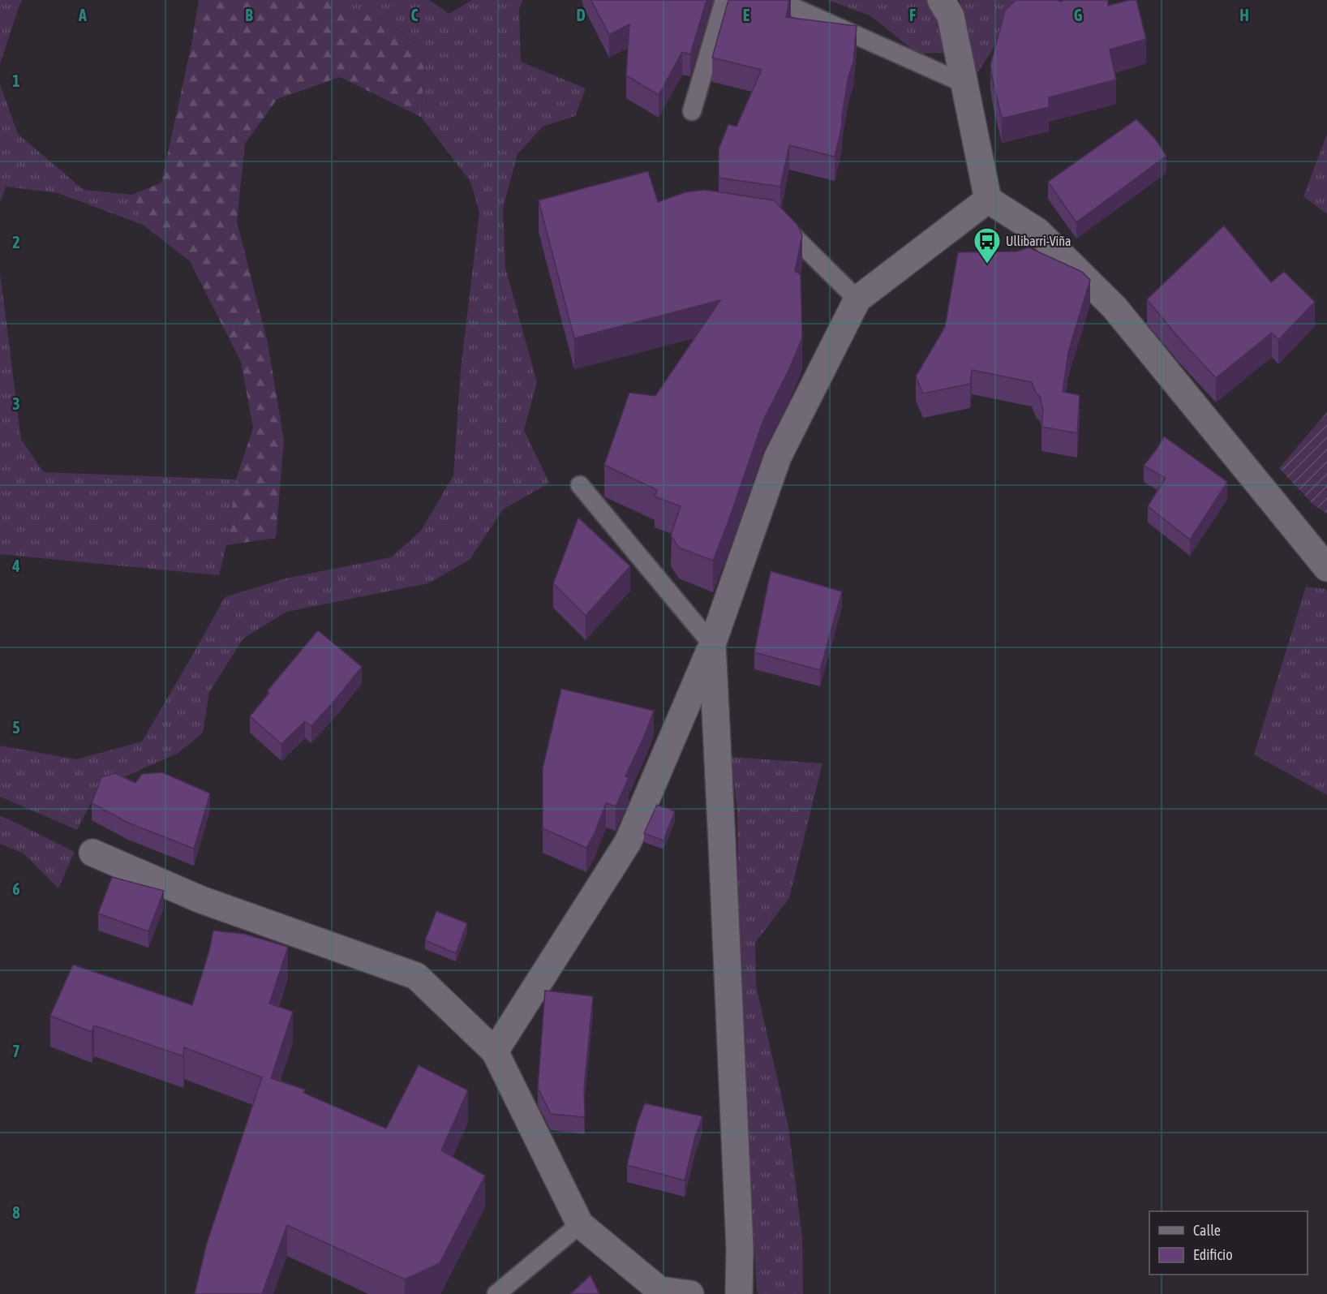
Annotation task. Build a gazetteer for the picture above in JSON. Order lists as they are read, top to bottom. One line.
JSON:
{"places":{"bus stop":["Ullibarri-Viña"]},"legend":["Calle","Edificio"],"grid":{"columns":["A","B","C","D","E","F","G","H"],"rows":["1","2","3","4","5","6","7","8"]}}
